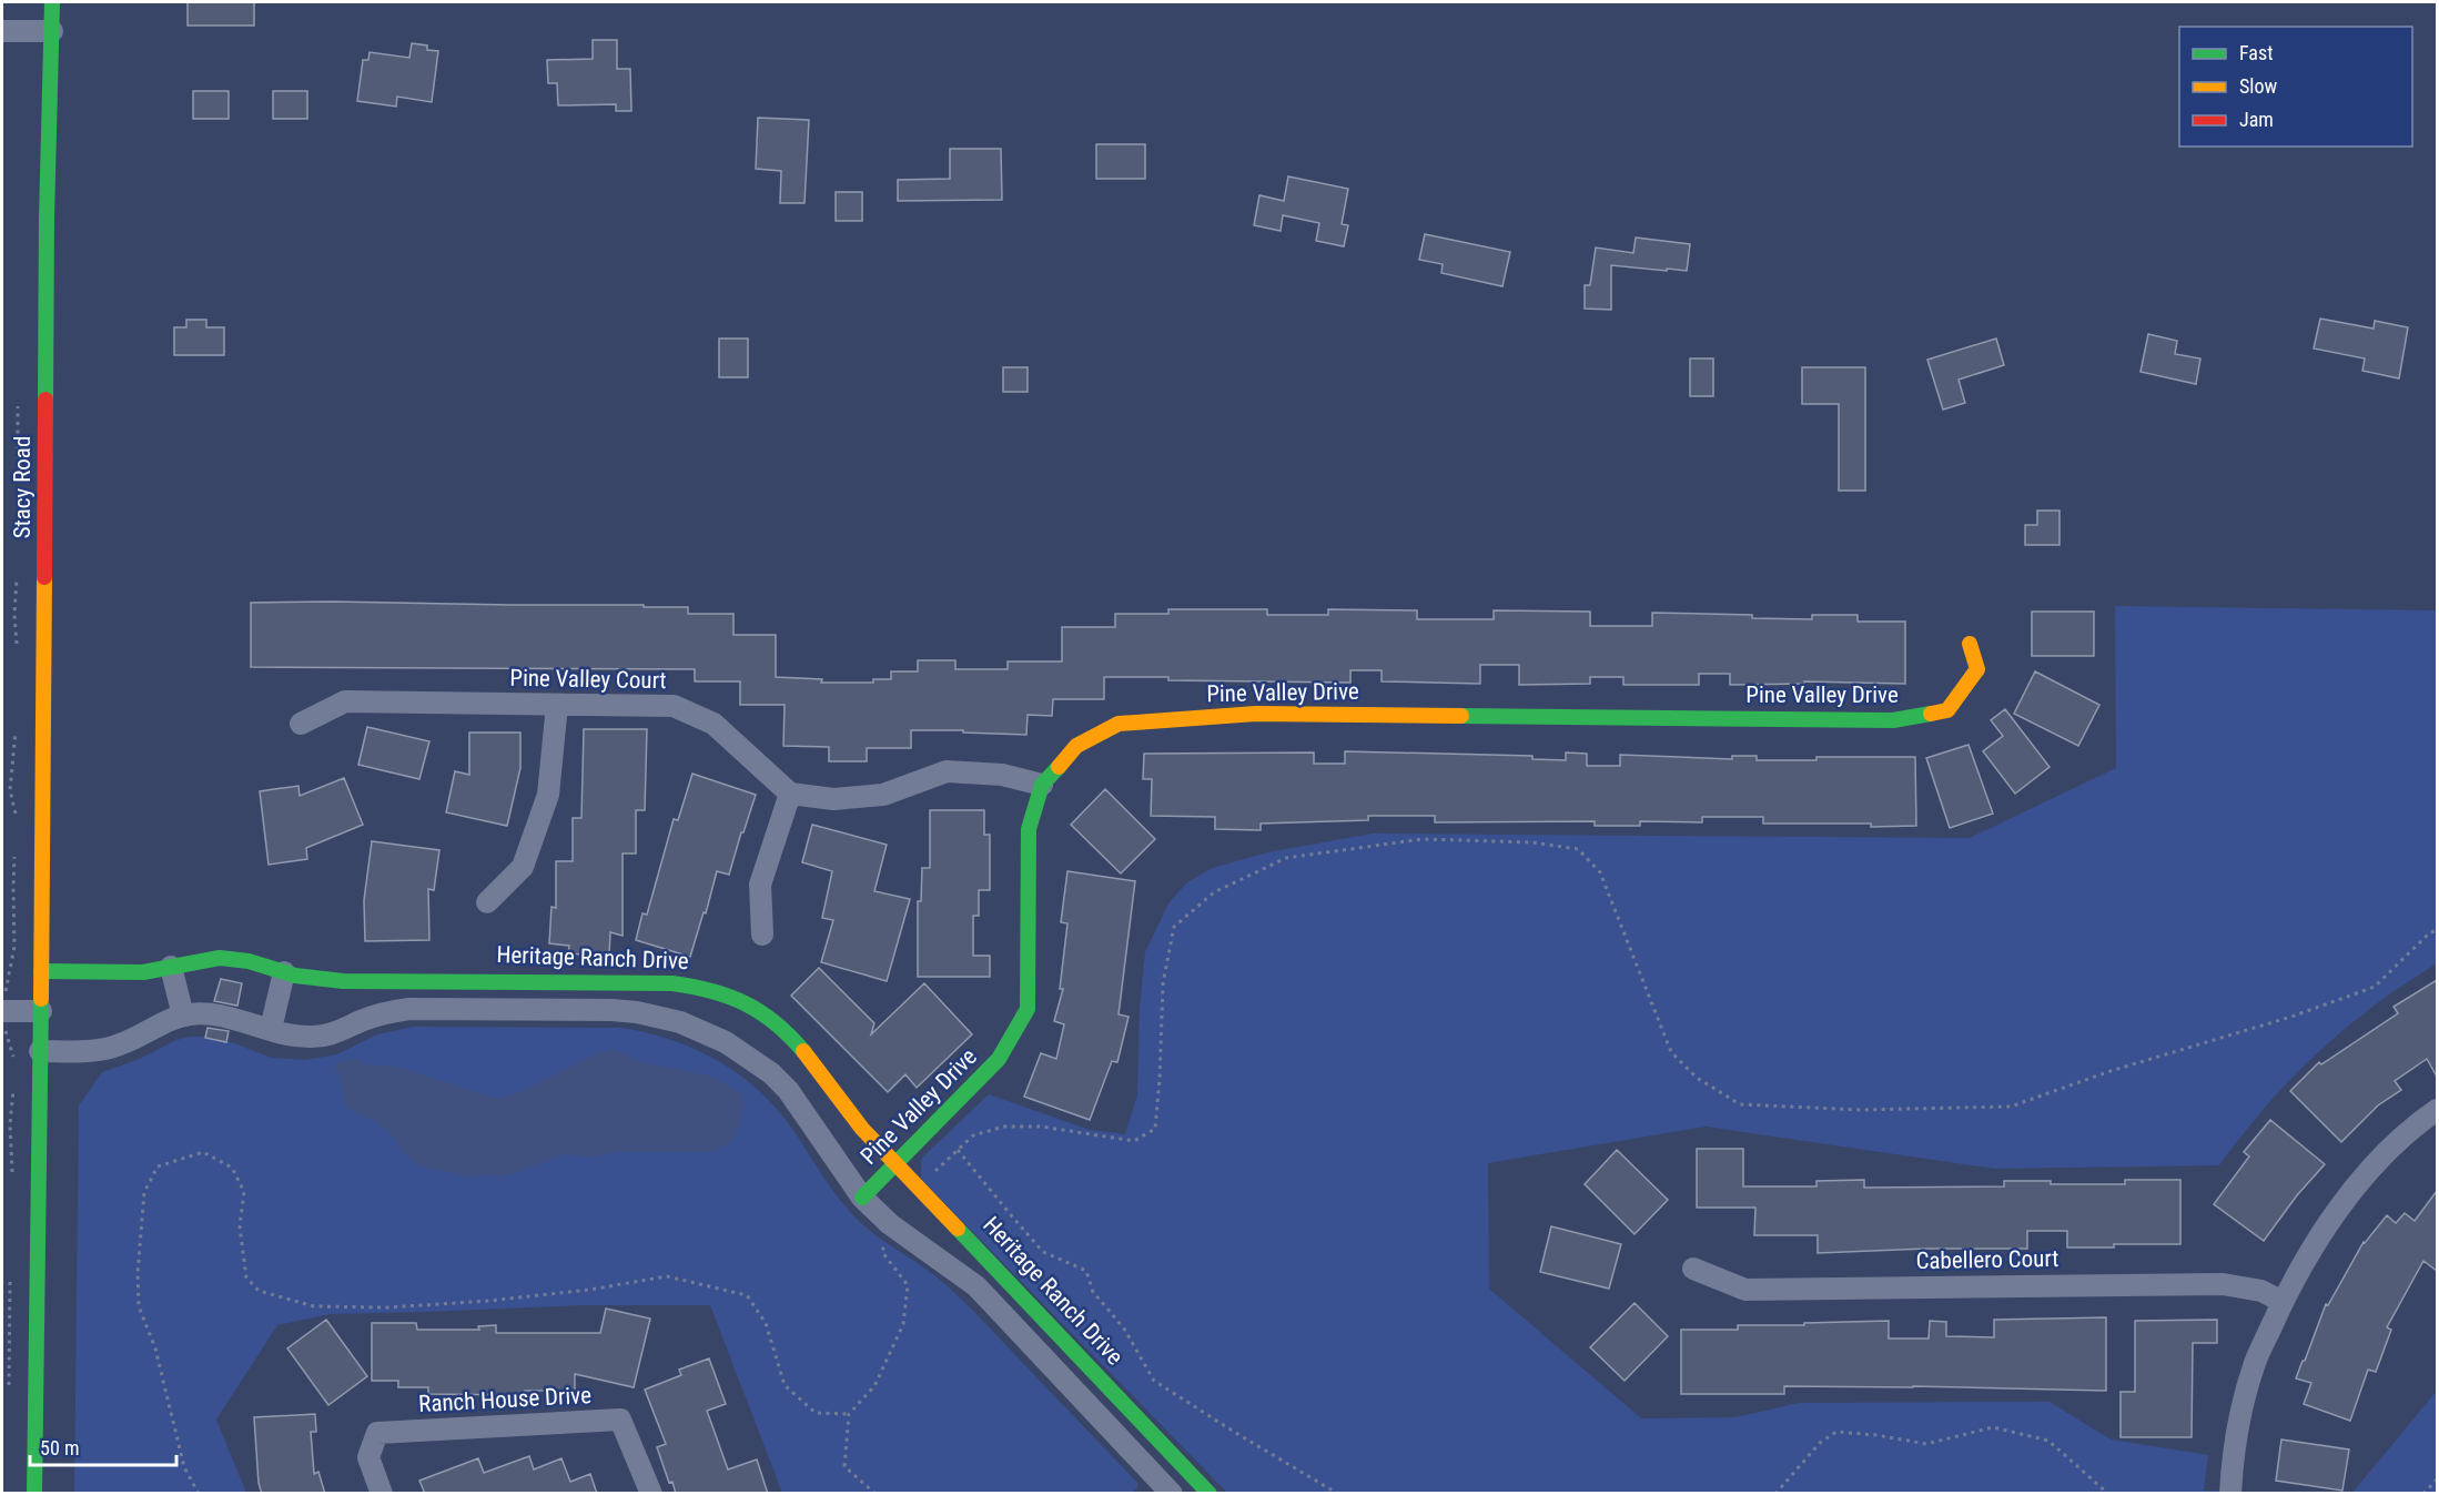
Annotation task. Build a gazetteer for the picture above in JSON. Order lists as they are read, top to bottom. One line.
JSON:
{"streets":{"street":["Stacy Road","Pine Valley Court","Pine Valley Drive","Heritage Ranch Drive","Cabellero Court","Ranch House Drive"]},"crossings":[["Stacy Road","Heritage Ranch Drive"],["Pine Valley Drive","Heritage Ranch Drive"]],"legend":["Fast","Slow","Jam"],"scale_bar":"50 m"}
